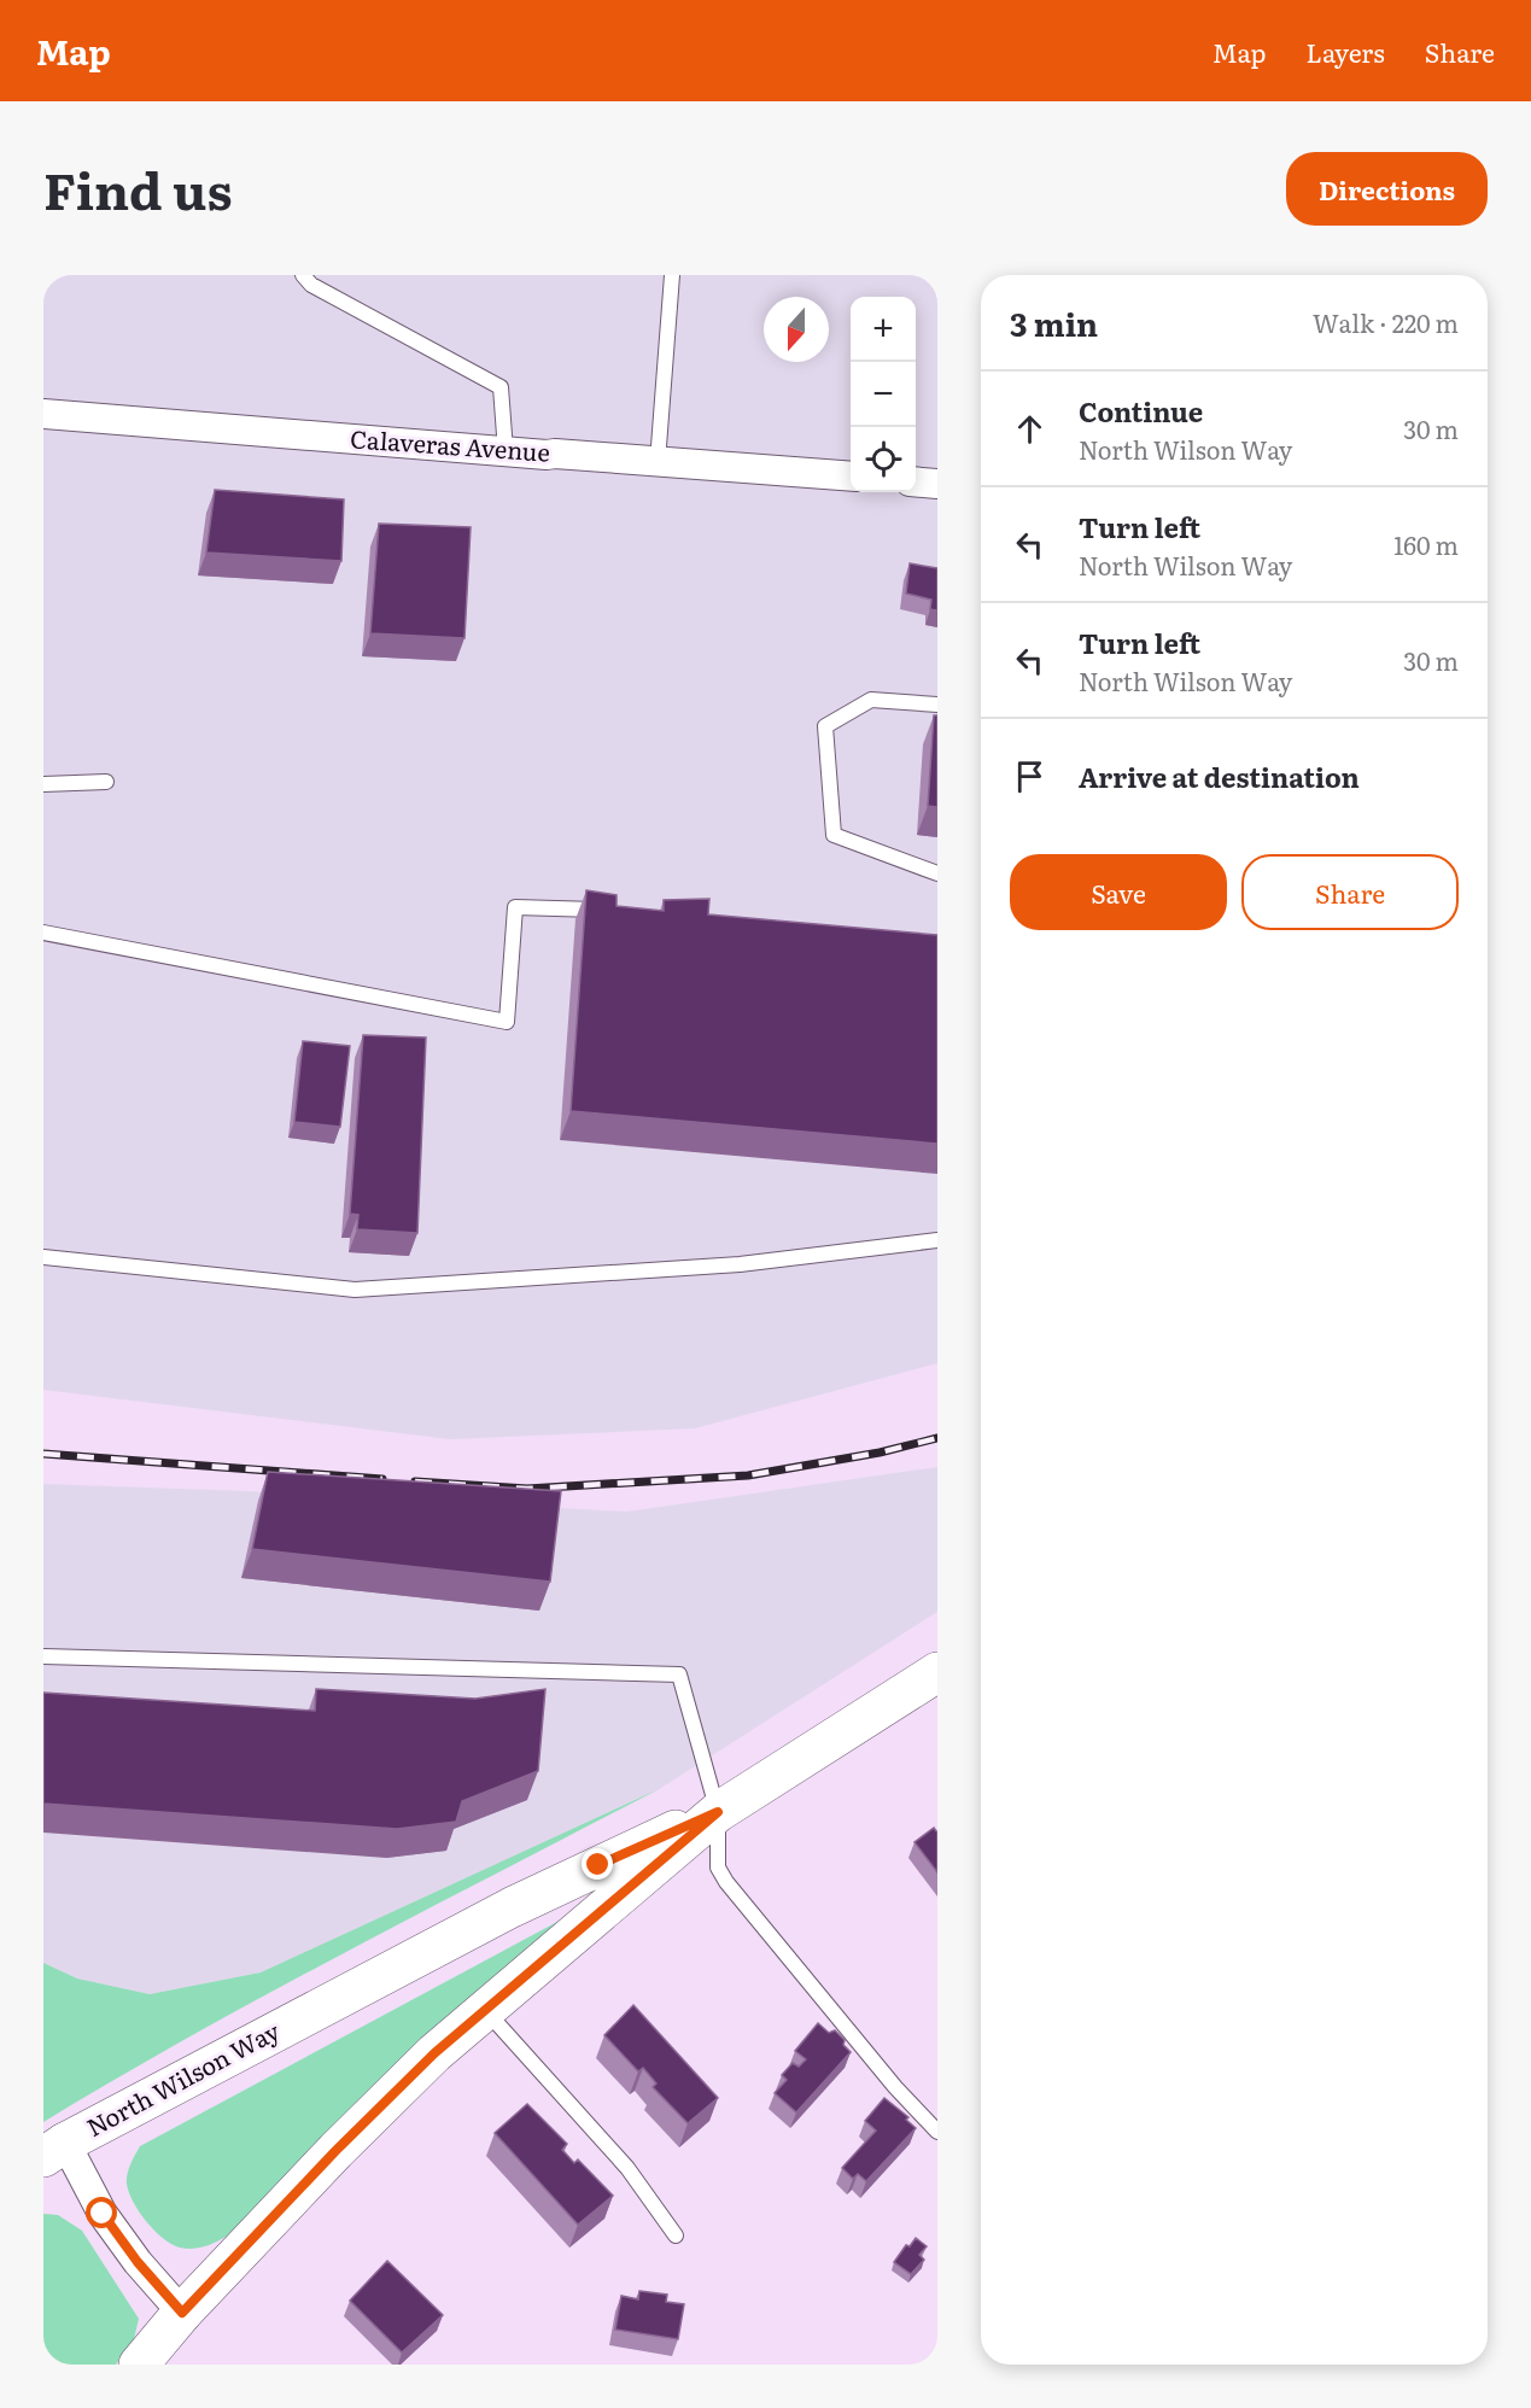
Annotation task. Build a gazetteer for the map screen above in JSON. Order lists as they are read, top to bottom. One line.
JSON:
{"streets":{"main road":["North Wilson Way"],"street":["Calaveras Avenue"]},"north":"bottom","page":{"header":"Map","nav":["Map","Layers","Share"],"title":"Find us","buttons":["Directions",["Save","Share"]],"heading":["3 min","Walk · 220 m"],"map_buttons":["+","−"],"list":[["Continue","North Wilson Way","30 m"],["Turn left","North Wilson Way","160 m"],["Turn left","North Wilson Way","30 m"],"Arrive at destination"]}}
